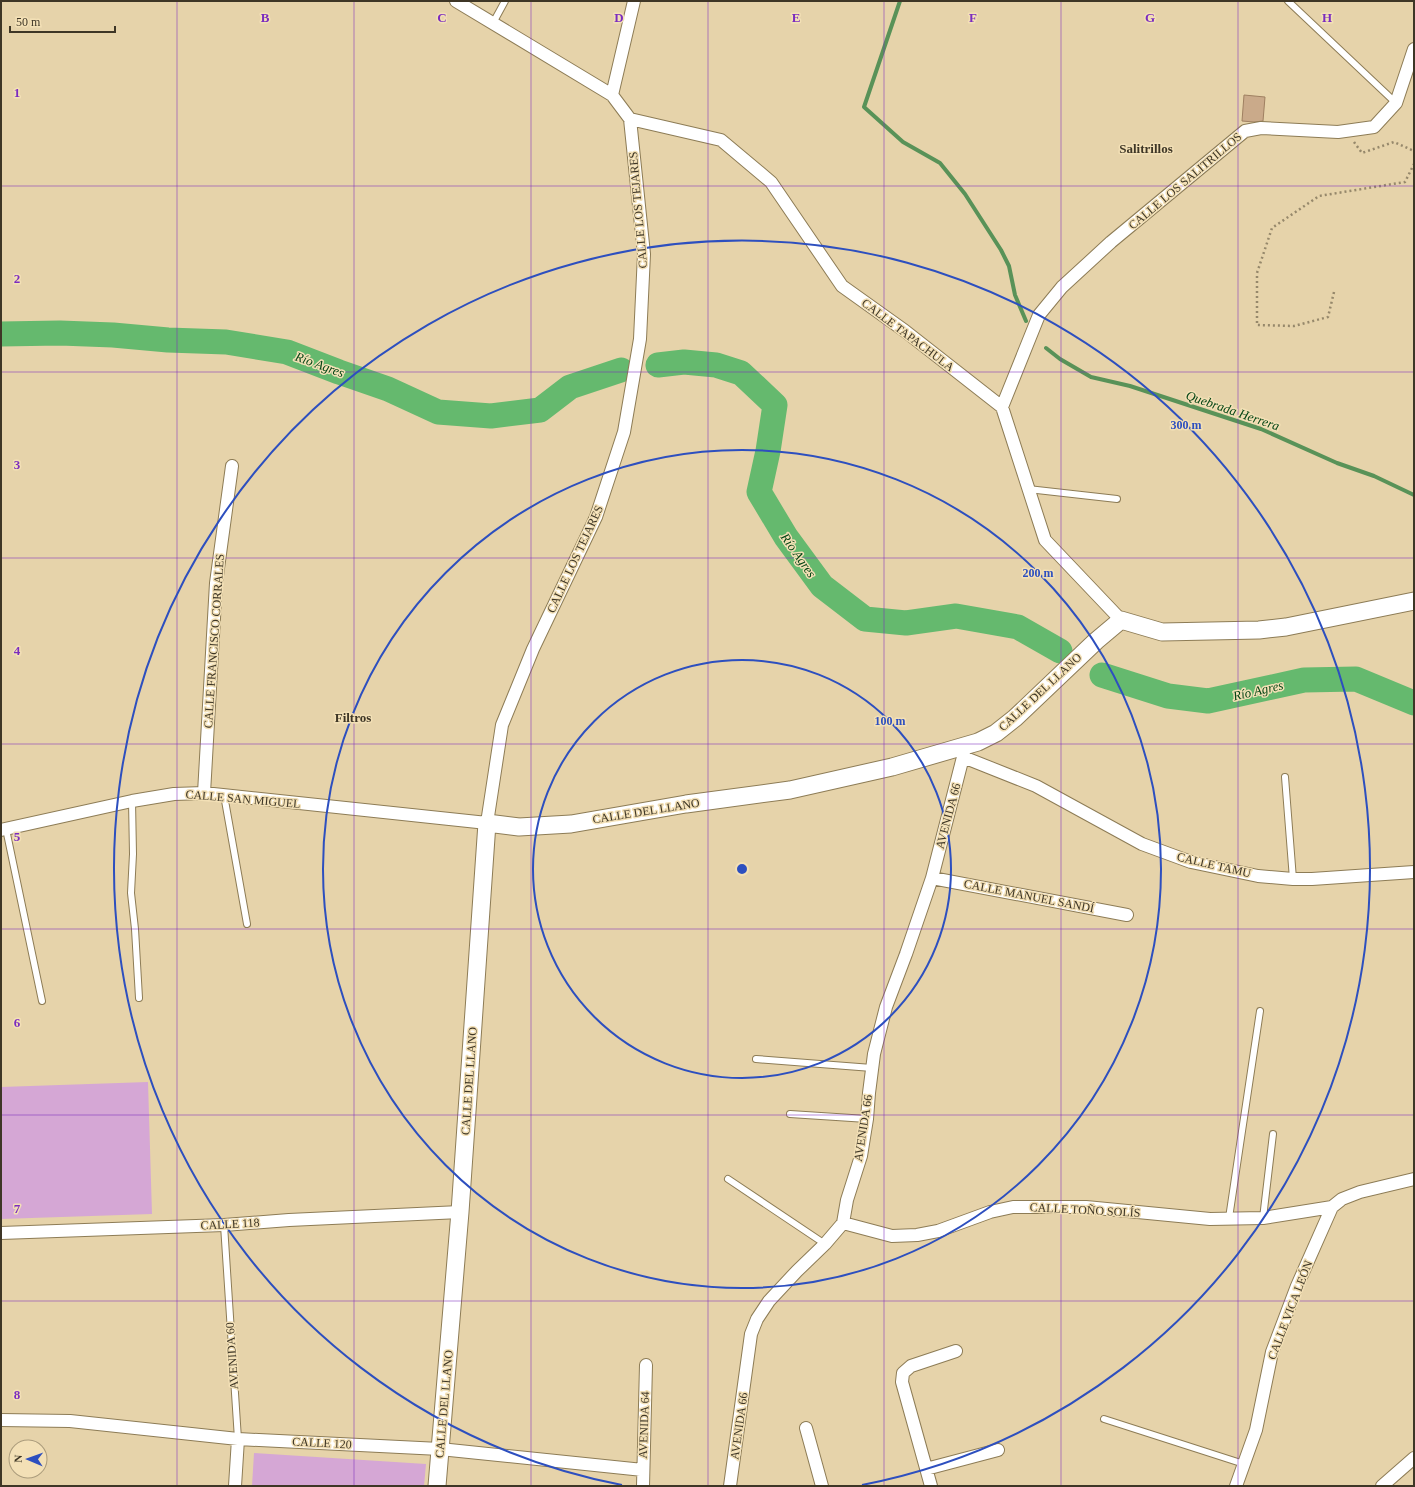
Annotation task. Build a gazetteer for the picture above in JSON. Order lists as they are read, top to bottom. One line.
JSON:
{"streets":{"main road":["CALLE DEL LLANO"],"street":["CALLE LOS SALITRILLOS","CALLE LOS TEJARES","CALLE TAPACHULA","CALLE FRANCISCO CORRALES","CALLE SAN MIGUEL","AVENIDA 66","CALLE TAMU","CALLE MANUEL SANDÍ","CALLE TOÑO SOLÍS","CALLE 118","CALLE VICA LEÓN","AVENIDA 60","AVENIDA 64","CALLE 120"]},"crossings":[["CALLE LOS SALITRILLOS","CALLE TAPACHULA"],["CALLE LOS TEJARES","CALLE TAPACHULA"],["CALLE LOS TEJARES","CALLE DEL LLANO"],["CALLE LOS TEJARES","CALLE SAN MIGUEL"],["CALLE FRANCISCO CORRALES","CALLE SAN MIGUEL"],["CALLE DEL LLANO","CALLE SAN MIGUEL"],["CALLE DEL LLANO","AVENIDA 66"],["CALLE DEL LLANO","CALLE TAMU"],["CALLE DEL LLANO","CALLE 118"],["CALLE DEL LLANO","CALLE 120"],["AVENIDA 66","CALLE TAMU"],["AVENIDA 66","CALLE MANUEL SANDÍ"],["AVENIDA 66","CALLE TOÑO SOLÍS"],["CALLE TOÑO SOLÍS","CALLE VICA LEÓN"],["CALLE 118","AVENIDA 60"],["AVENIDA 60","CALLE 120"],["AVENIDA 64","CALLE 120"]],"districts":["Salitrillos","Filtros"],"water":["Río Agres","Quebrada Herrera"],"scale_bar":"50 m","north":"left","grid":{"columns":["B","C","D","E","F","G","H"],"rows":["1","2","3","4","5","6","7","8"]},"rings":["300 m","200 m","100 m"]}
